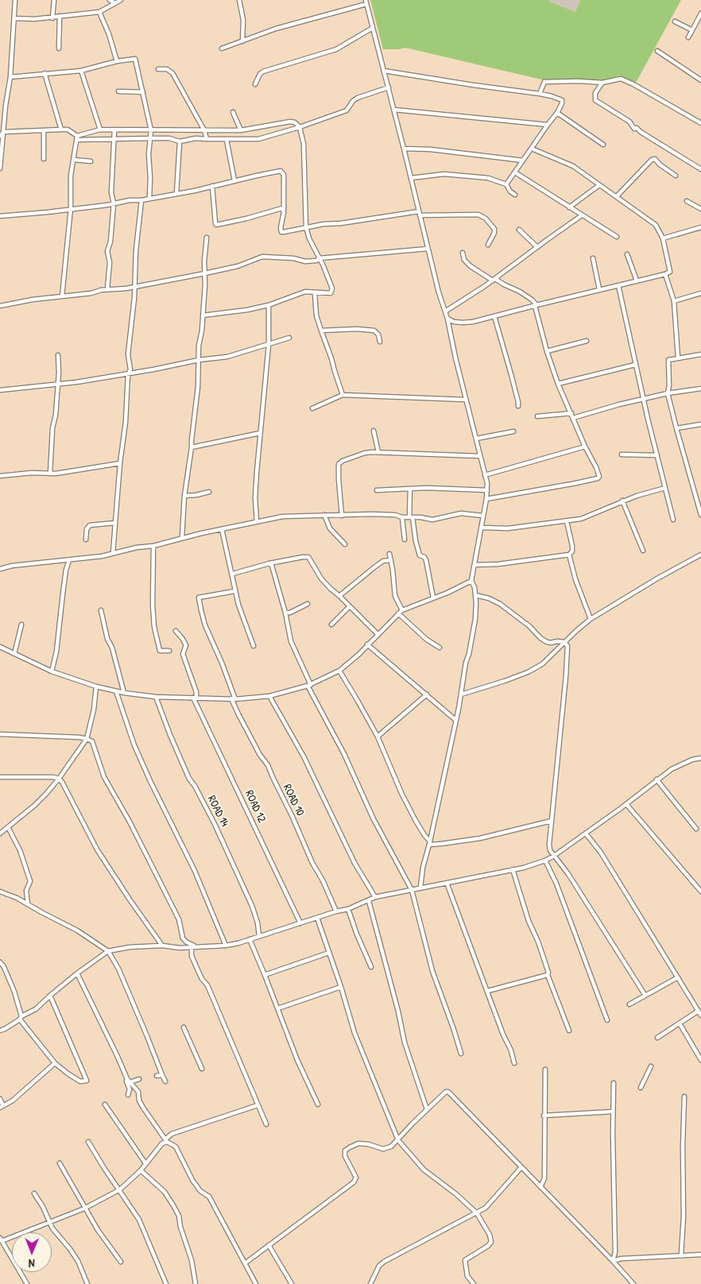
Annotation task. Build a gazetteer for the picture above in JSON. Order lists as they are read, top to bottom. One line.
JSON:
{"streets":{"street":["ROAD 10","ROAD 12","ROAD 14"]},"north":"bottom"}
